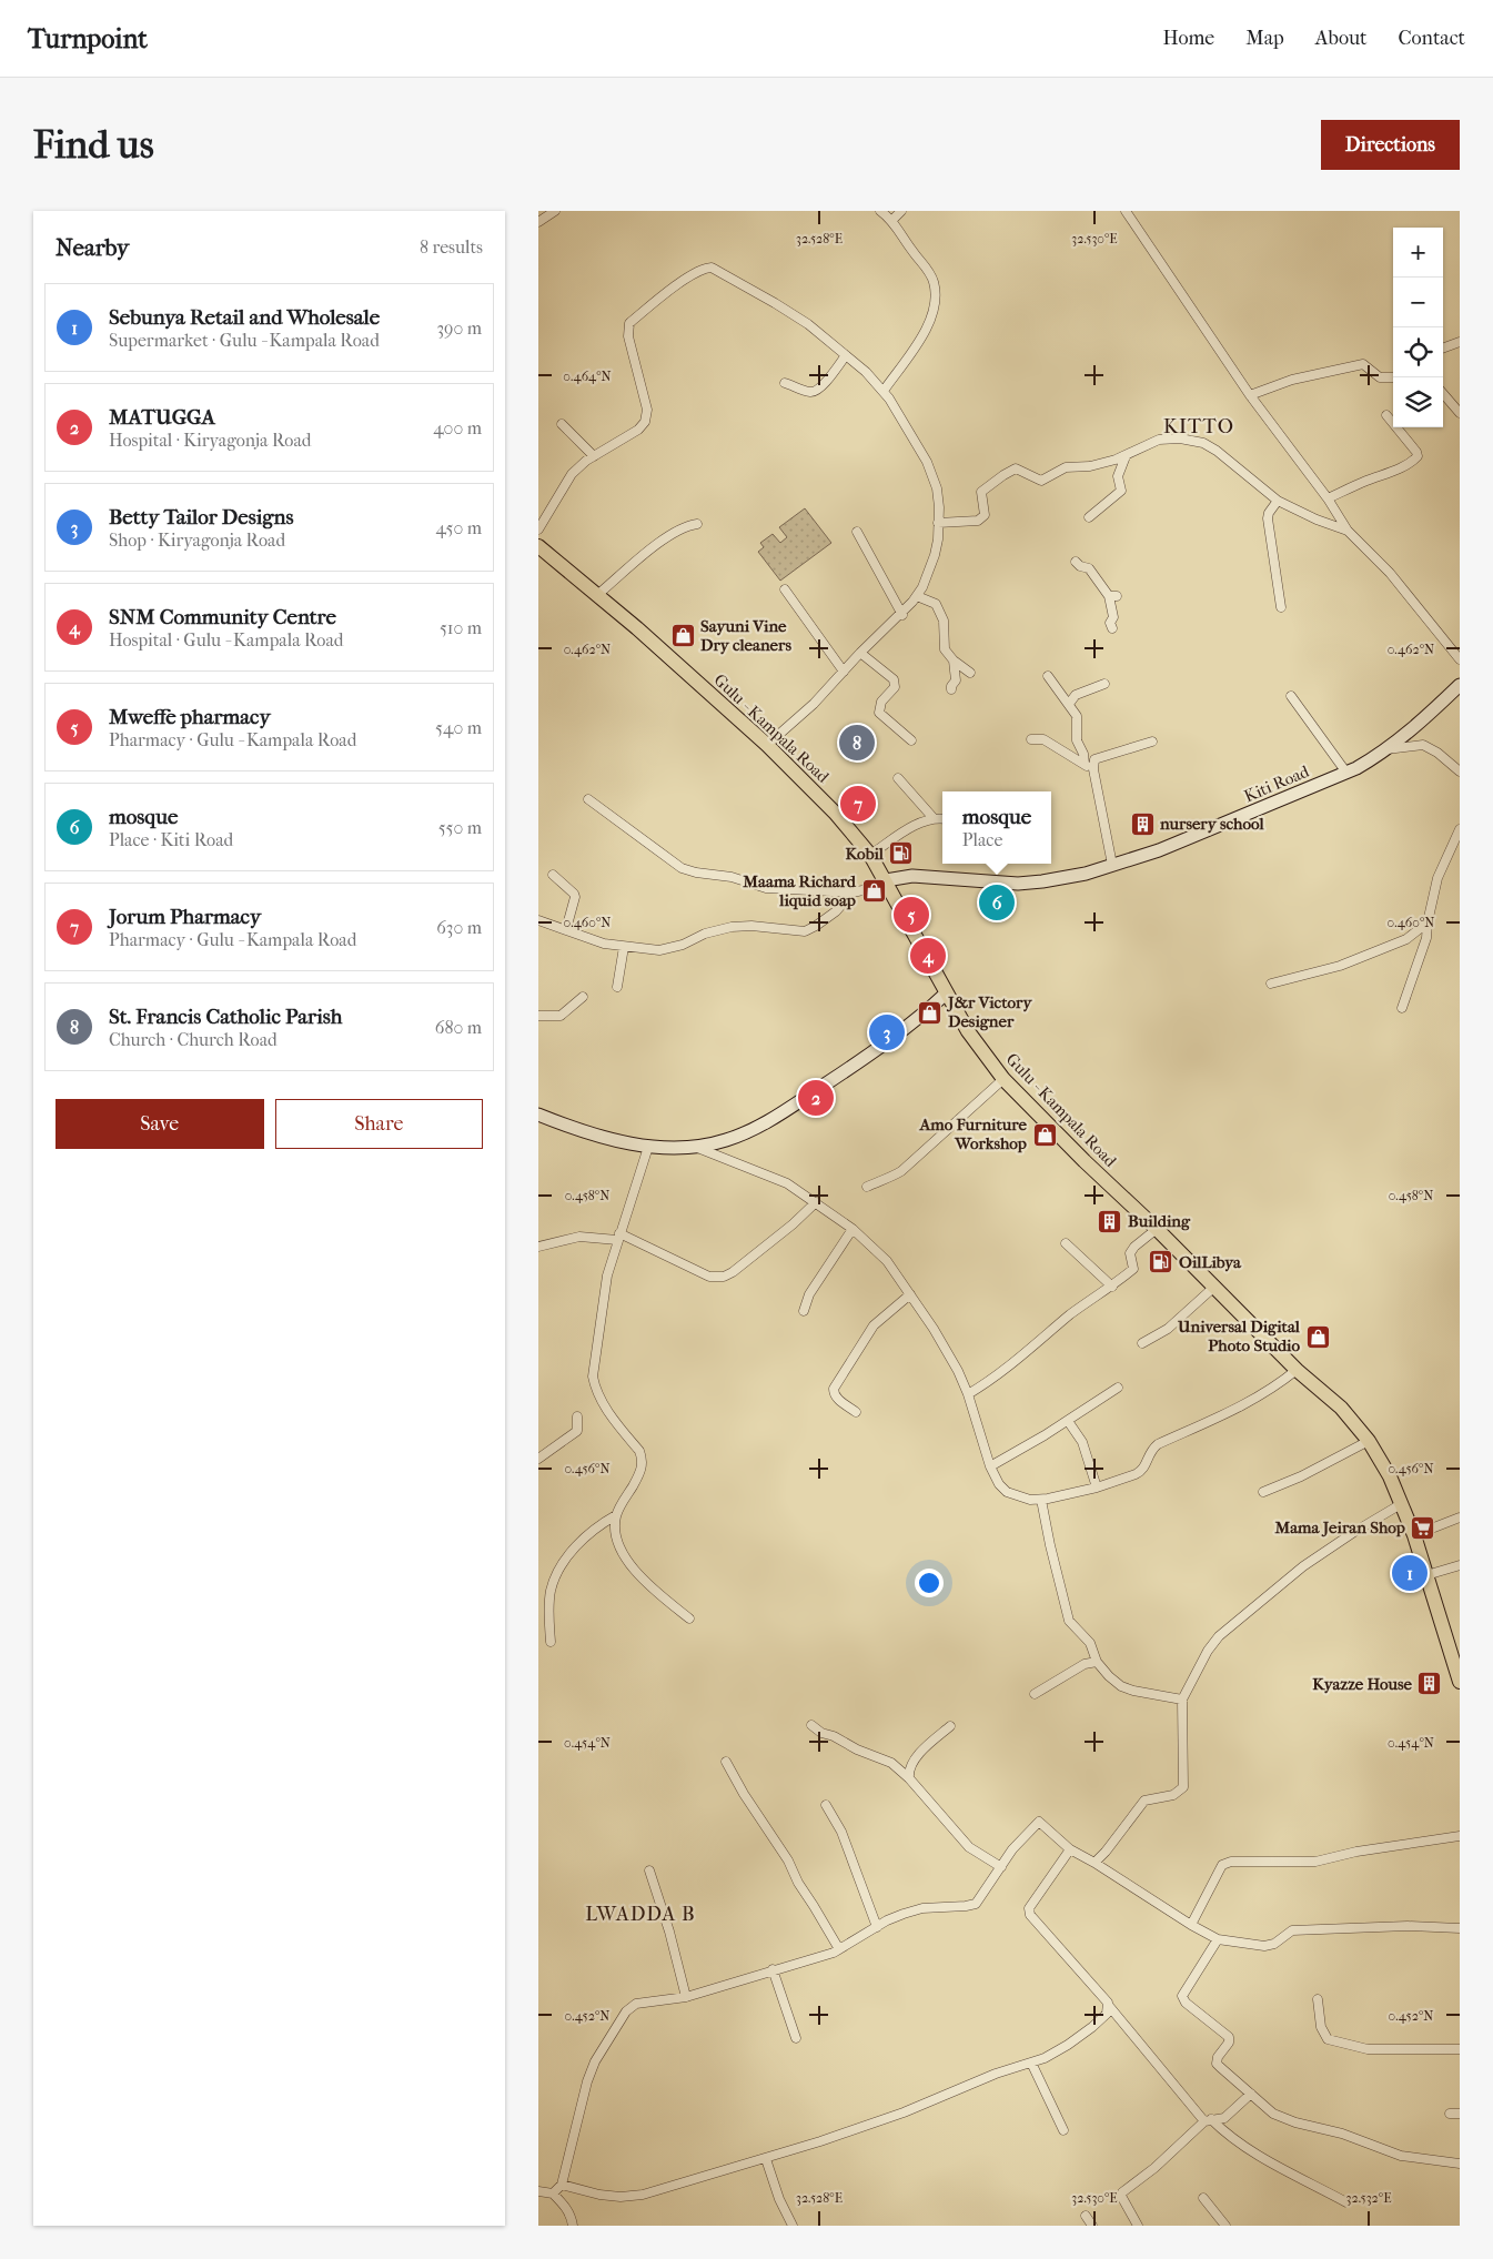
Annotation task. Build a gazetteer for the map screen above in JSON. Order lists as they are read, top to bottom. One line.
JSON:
{"streets":{"main road":["Gulu - Kampala Road"],"street":["Kiti Road"]},"crossings":[["Gulu - Kampala Road","Kiti Road"]],"districts":["KITTO","LWADDA B"],"places":{"shop":["Sayuni Vine Dry cleaners","Maama Richard liquid soap","J&r Victory Designer","Amo Furniture Workshop","Universal Digital Photo Studio"],"building":["nursery school","Building","Kyazze House"],"fuel station":["Kobil","OilLibya"],"supermarket":["Mama Jeiran Shop"]},"page":{"header":"Turnpoint","nav":["Home","Map","About","Contact"],"buttons":["Directions",["Save","Share"]],"title":"Find us","heading":["Nearby","8 results"],"map_buttons":["+","−"],"list":[{"mark":"1","name":"Sebunya Retail and Wholesale","note":"Supermarket · Gulu - Kampala Road","value":"390 m"},{"mark":"2","name":"MATUGGA","note":"Hospital · Kiryagonja Road","value":"400 m"},{"mark":"3","name":"Betty Tailor Designs","note":"Shop · Kiryagonja Road","value":"450 m"},{"mark":"4","name":"SNM Community Centre","note":"Hospital · Gulu - Kampala Road","value":"510 m"},{"mark":"5","name":"Mweffe pharmacy","note":"Pharmacy · Gulu - Kampala Road","value":"540 m"},{"mark":"6","name":"mosque","note":"Place · Kiti Road","value":"550 m"},{"mark":"7","name":"Jorum Pharmacy","note":"Pharmacy · Gulu - Kampala Road","value":"630 m"},{"mark":"8","name":"St. Francis Catholic Parish","note":"Church · Church Road","value":"680 m"}],"pins":["8","7","6","5","4","3","2","1"],"popup":["mosque","Place"]},"coordinates":["32.528°E","32.530°E","0.464°N","0.462°N","0.460°N","0.458°N","0.456°N","0.454°N","0.452°N","32.532°E"]}
